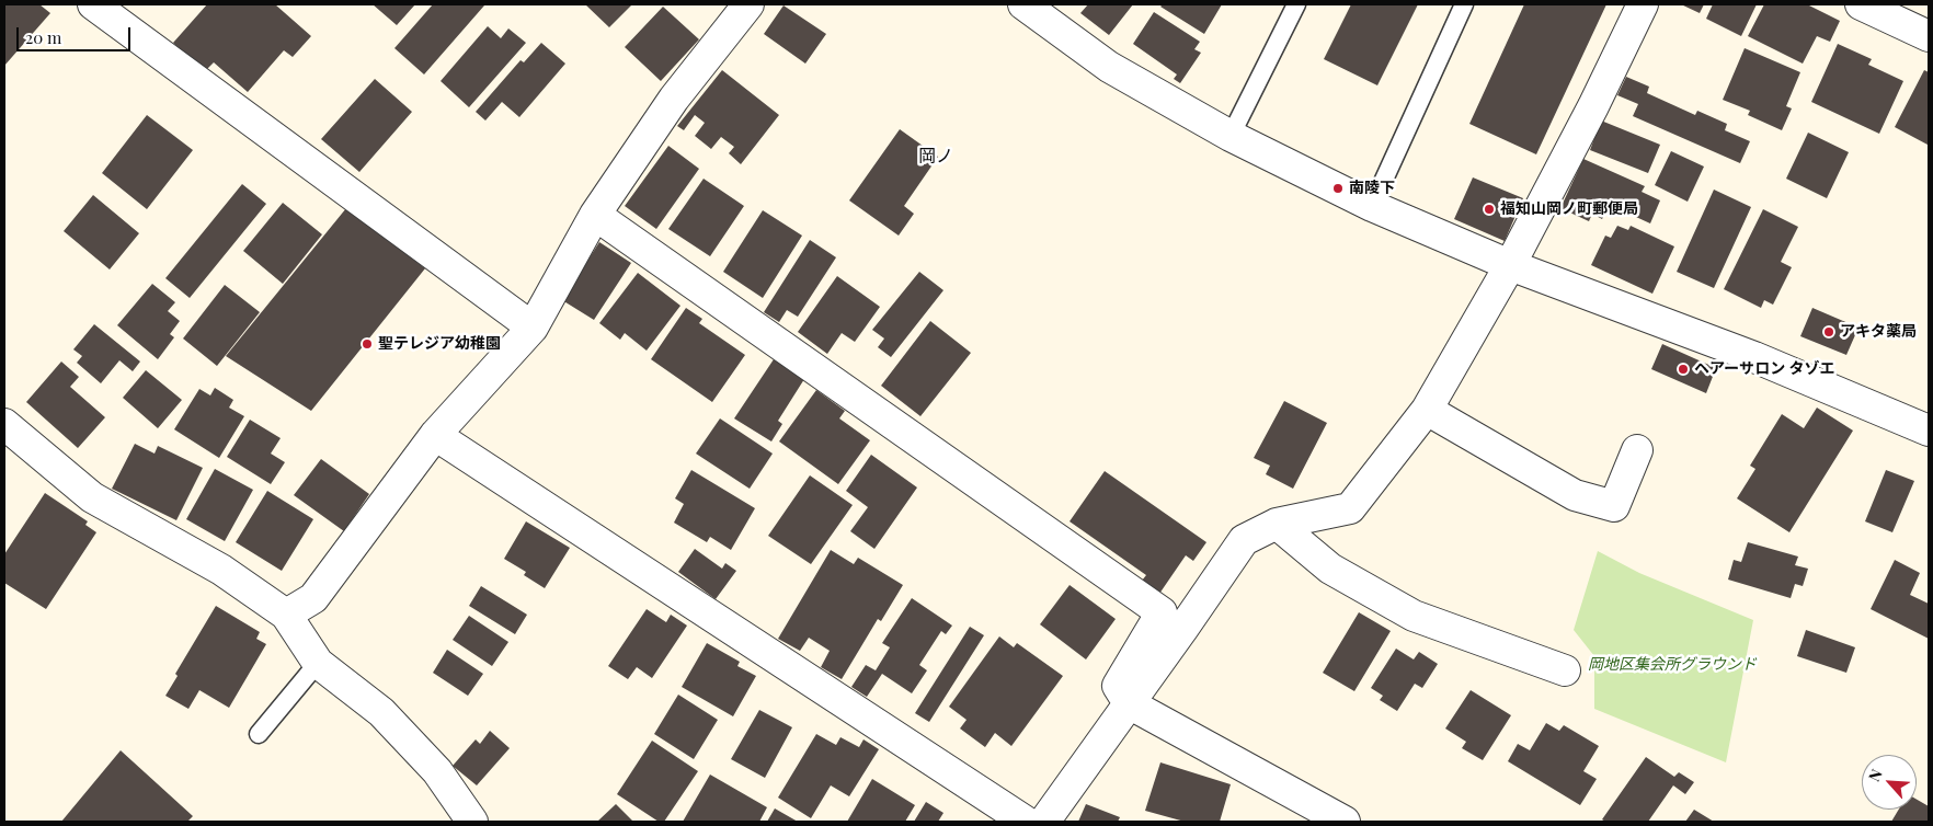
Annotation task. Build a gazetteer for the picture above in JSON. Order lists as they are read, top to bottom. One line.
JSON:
{"districts":["岡ノ"],"parks":["岡地区集会所グラウンド"],"places":["南陵下","福知山岡ノ町郵便局","アキタ薬局","聖テレジア幼稚園","ヘアーサロン タゾエ"],"scale_bar":"20 m","north":"top left"}
